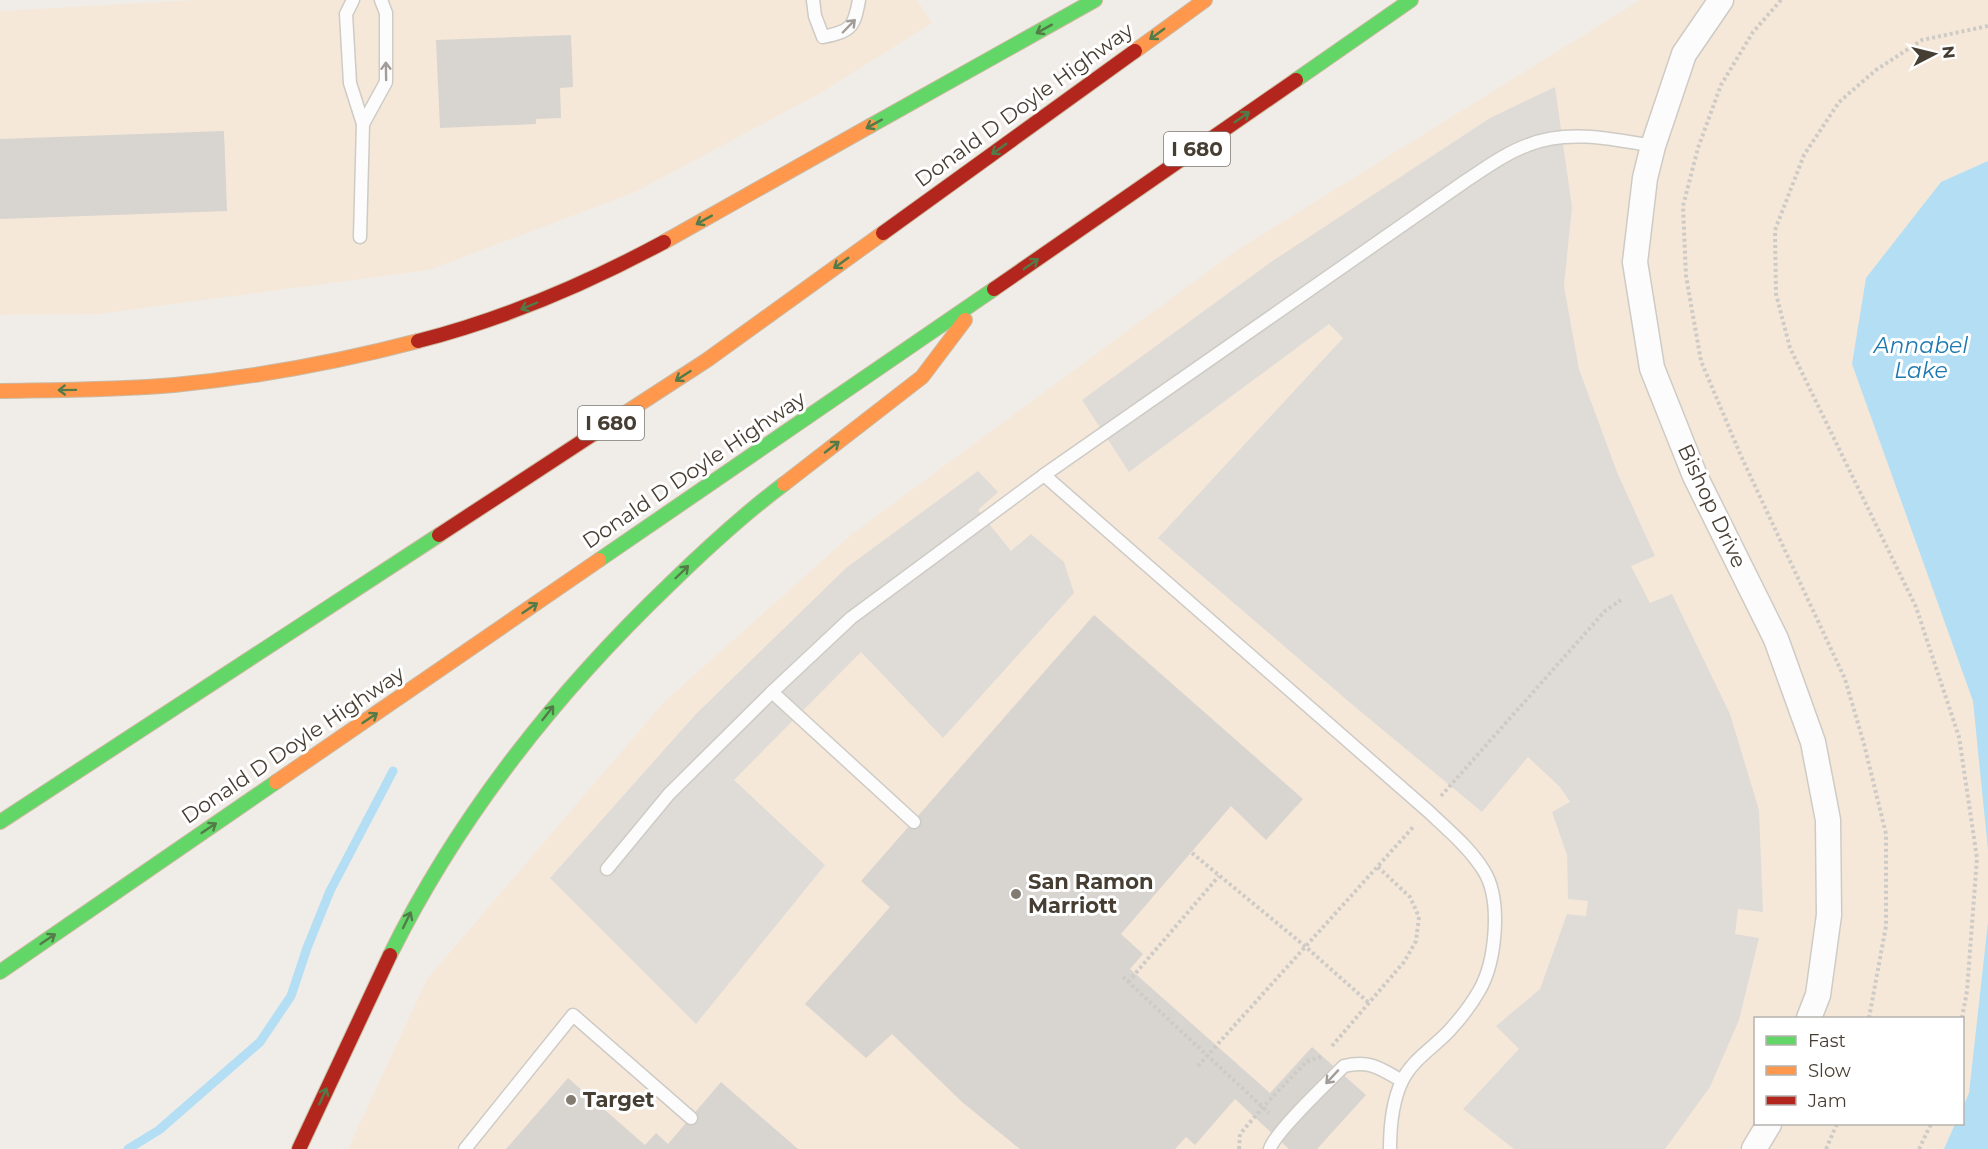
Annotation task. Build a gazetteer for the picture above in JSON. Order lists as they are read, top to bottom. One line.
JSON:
{"streets":{"highway":["Donald D Doyle Highway","I 680"],"street":["Bishop Drive"]},"water":["Annabel Lake"],"places":["San Ramon Marriott","Target"],"legend":["Fast","Slow","Jam"],"north":"right"}
